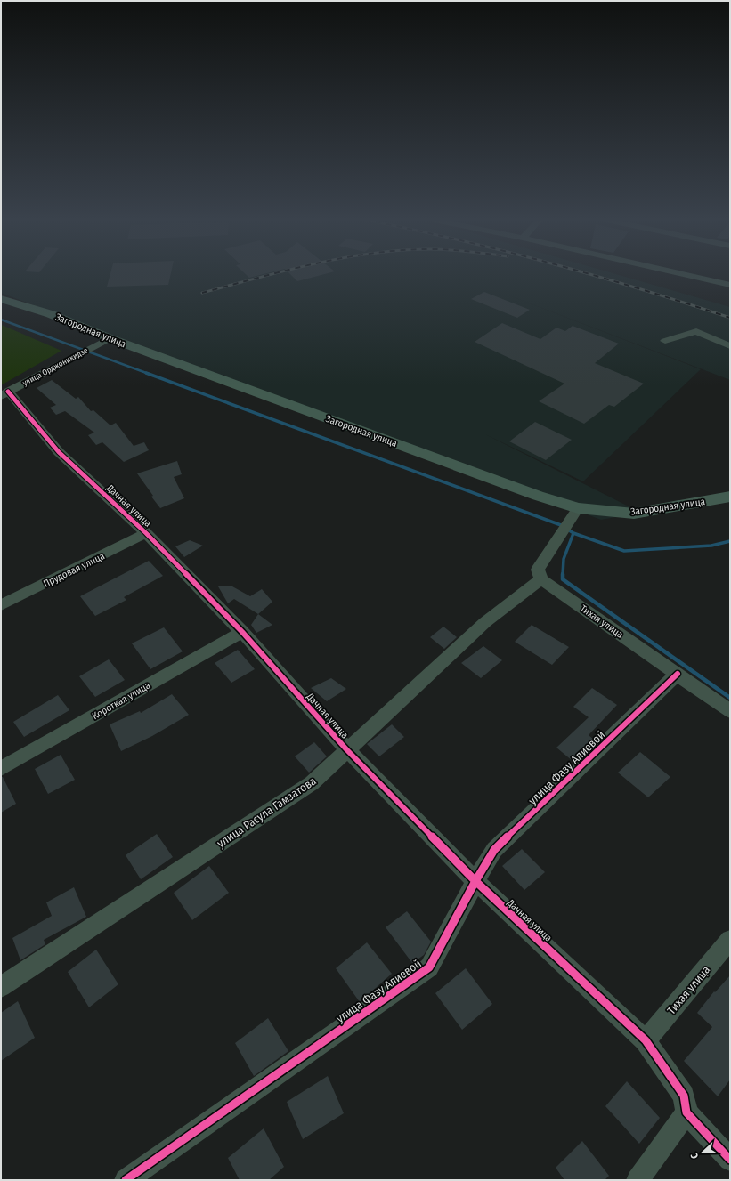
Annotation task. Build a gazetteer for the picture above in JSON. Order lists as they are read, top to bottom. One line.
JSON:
{"streets":{"main road":["Загородная улица"],"street":["улица Орджоникидзе","Дачная улица","Прудовая улица","Тихая улица","Короткая улица","улица Фазу Алиевой","улица Расула Гамзатова"]},"crossings":[["Загородная улица","улица Орджоникидзе"],["улица Орджоникидзе","Дачная улица"],["Дачная улица","Прудовая улица"],["Дачная улица","Тихая улица"],["Дачная улица","Короткая улица"],["Дачная улица","улица Фазу Алиевой"],["Дачная улица","улица Расула Гамзатова"],["Тихая улица","улица Фазу Алиевой"],["Тихая улица","улица Расула Гамзатова"]],"north":"left"}
